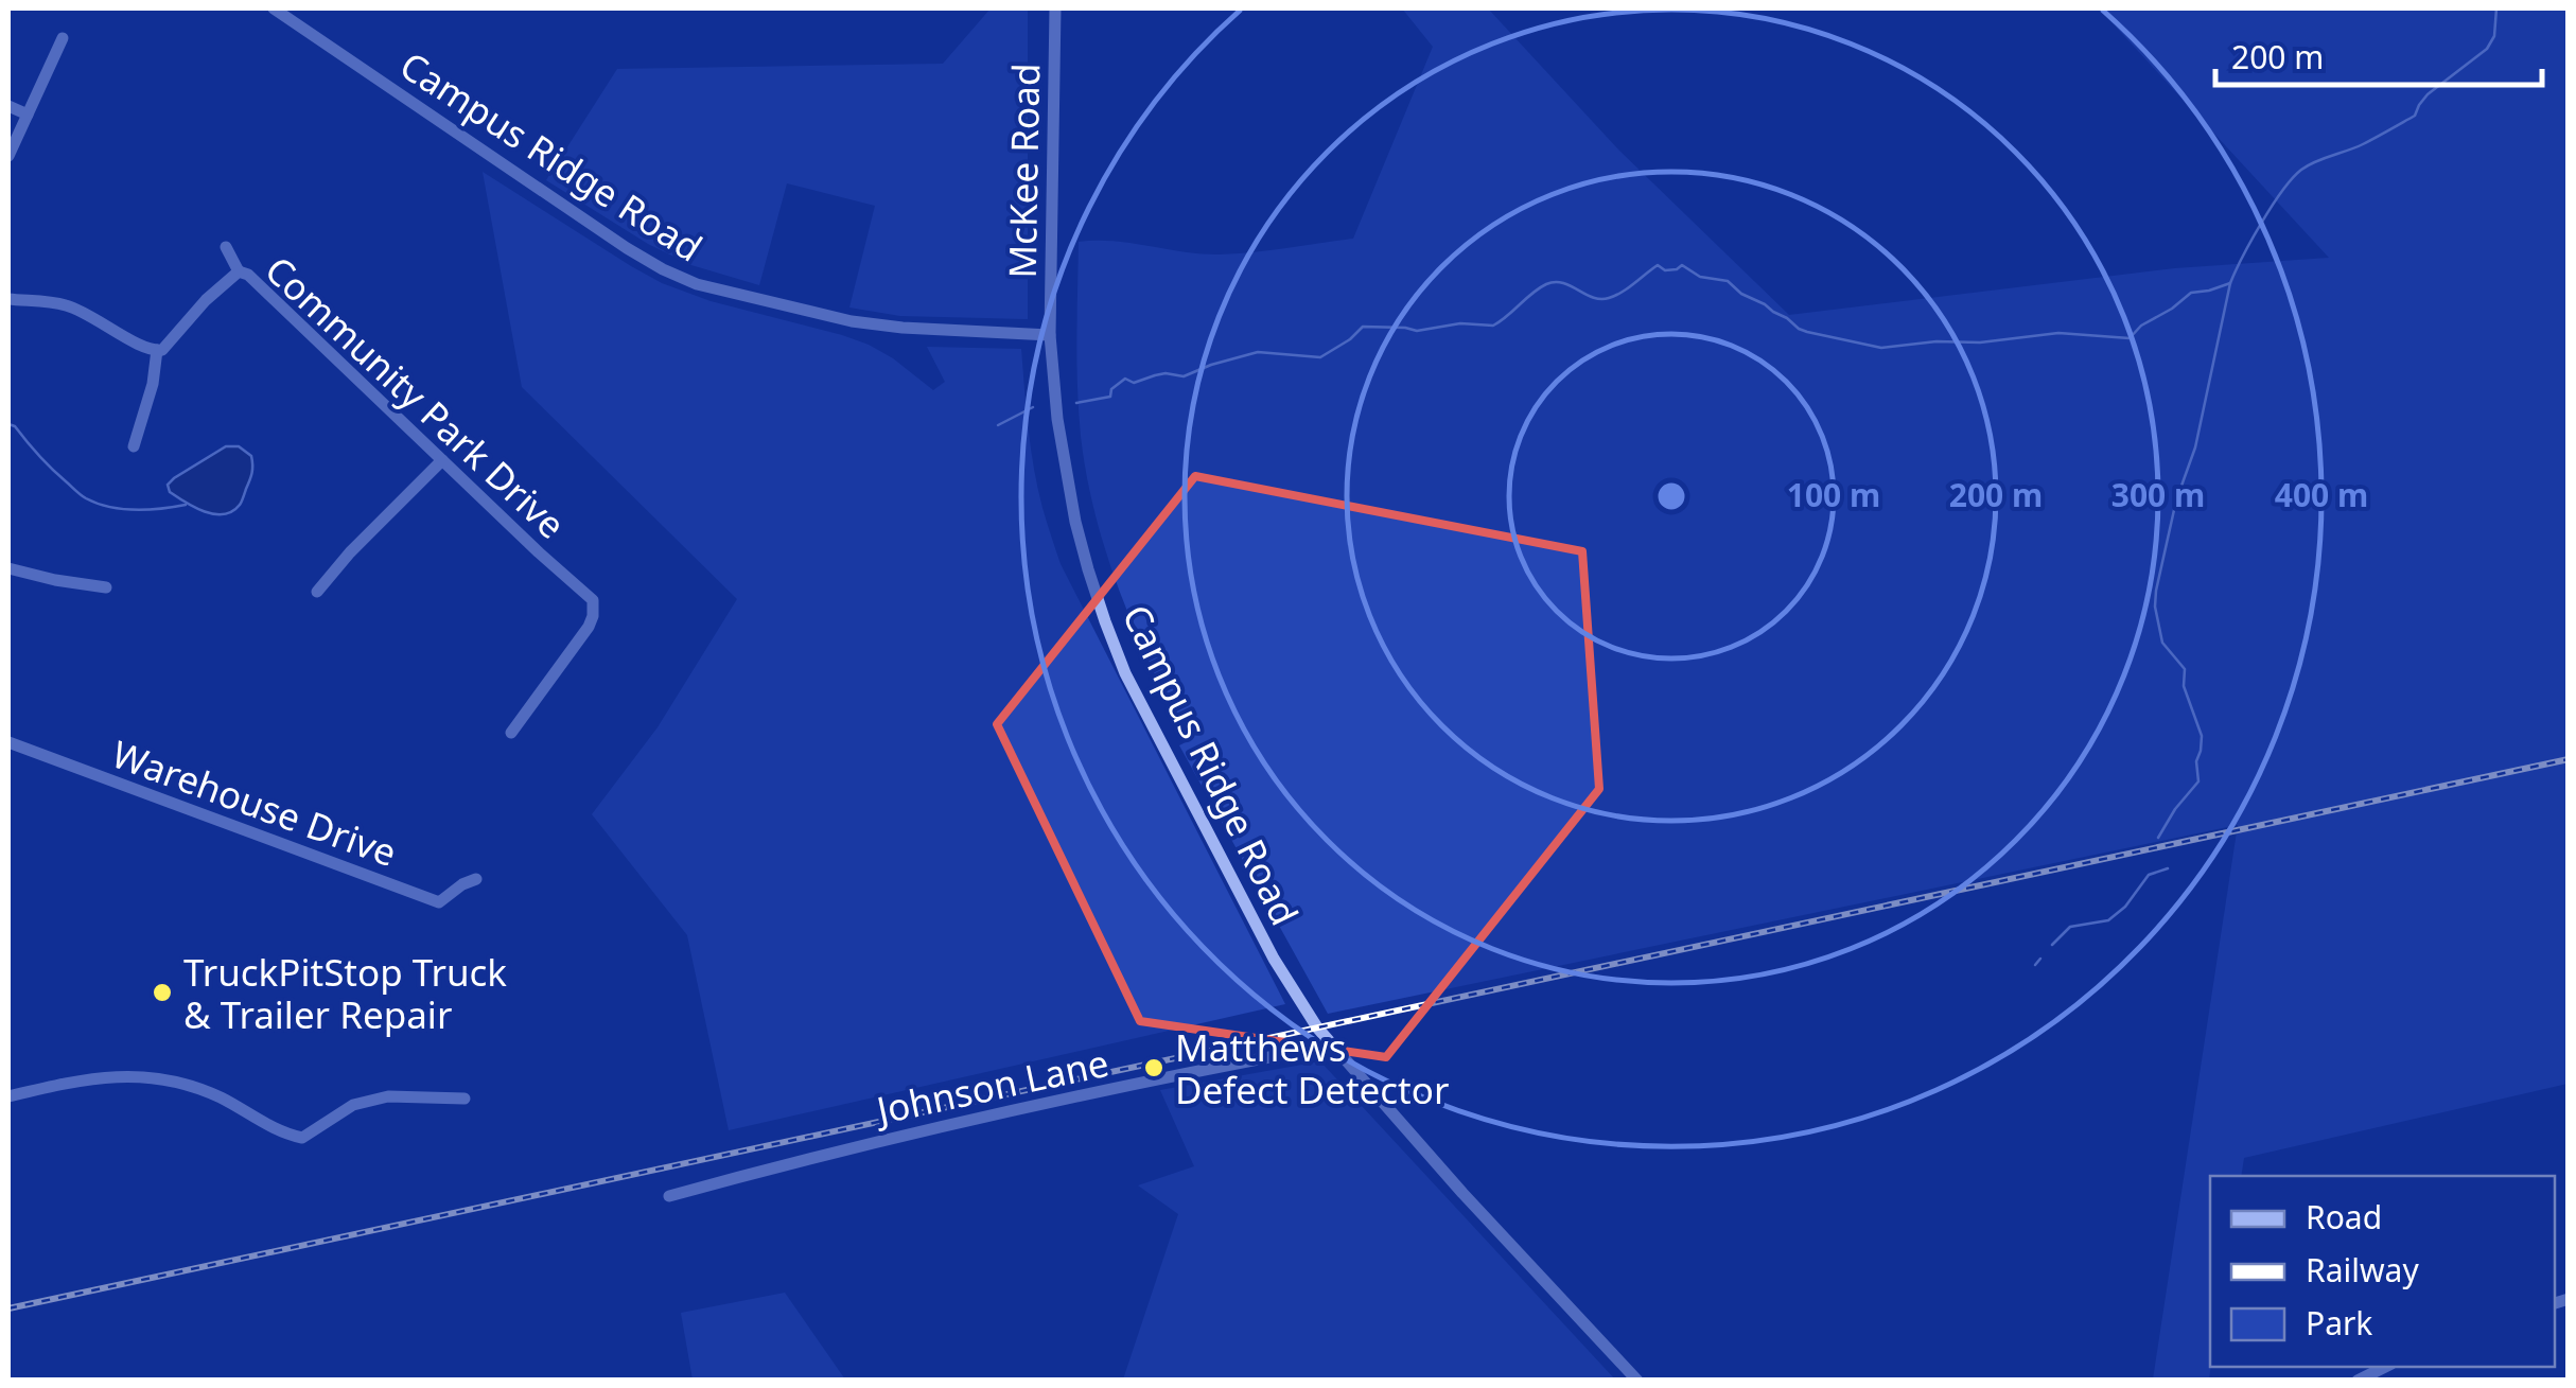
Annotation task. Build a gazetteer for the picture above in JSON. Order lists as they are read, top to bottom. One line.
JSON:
{"streets":{"street":["Campus Ridge Road","McKee Road","Community Park Drive","Warehouse Drive","Johnson Lane"]},"crossings":[["Campus Ridge Road","McKee Road"],["Campus Ridge Road","Johnson Lane"]],"places":["TruckPitStop Truck & Trailer Repair","Matthews Defect Detector"],"legend":["Road","Railway","Park"],"scale_bar":"200 m","rings":["100 m","200 m","300 m","400 m"]}
